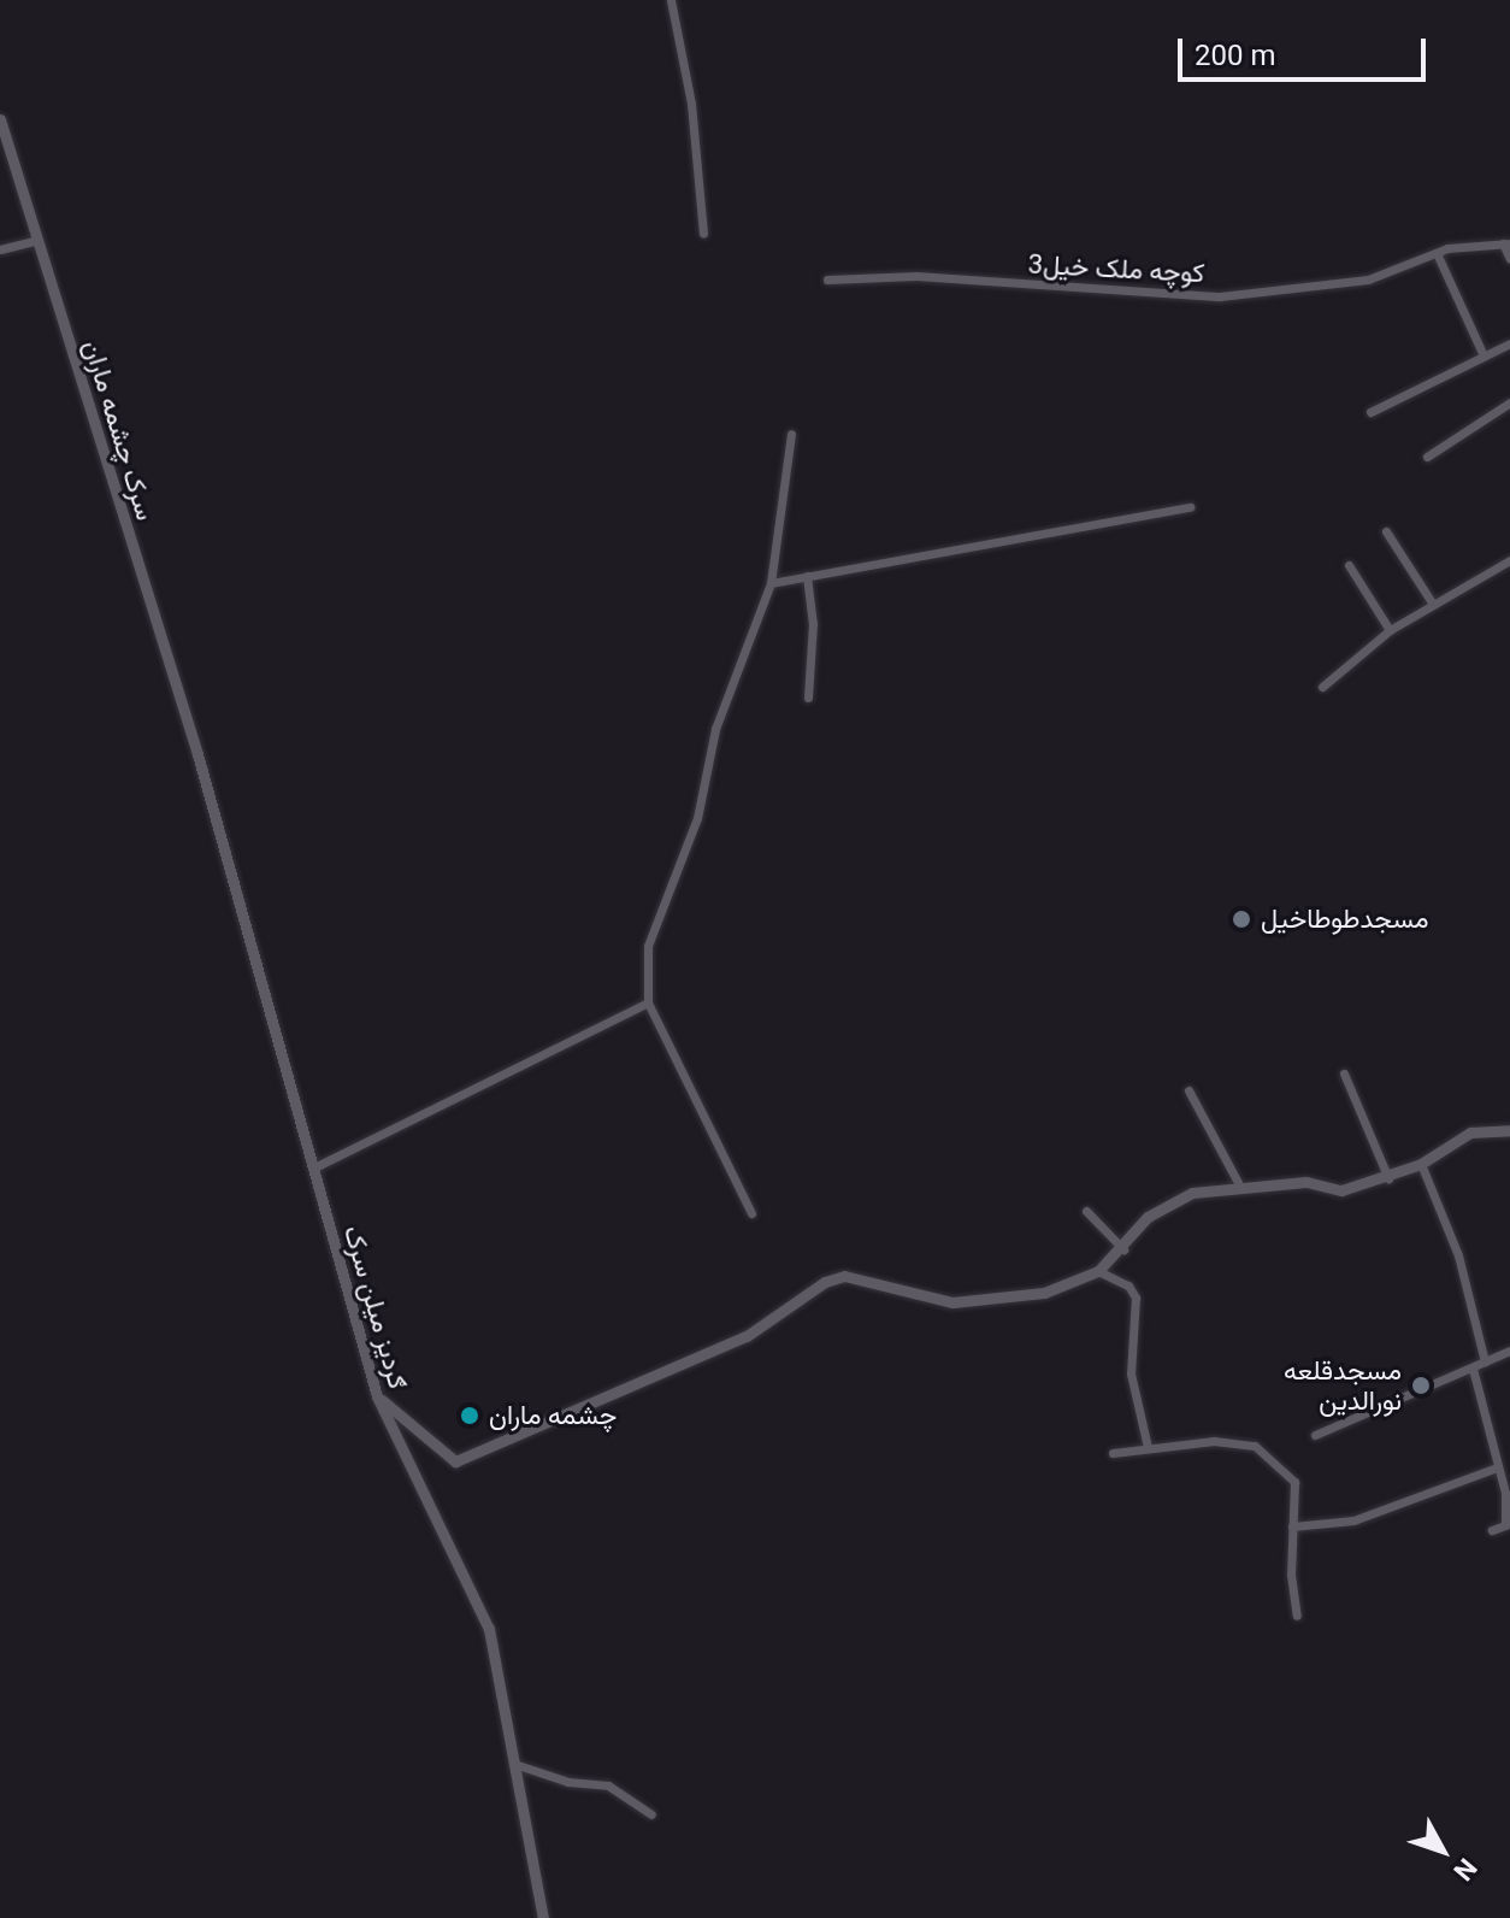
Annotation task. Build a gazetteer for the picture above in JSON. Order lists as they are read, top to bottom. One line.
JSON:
{"streets":{"street":["کوچه ملک خیل3","سرک چشمه ماران","ګردیز میلن سرک"]},"crossings":[["سرک چشمه ماران","ګردیز میلن سرک"]],"places":["مسجدطوطاخیل","مسجدقلعه نورالدین","چشمه ماران"],"scale_bar":"200 m","north":"bottom right"}
